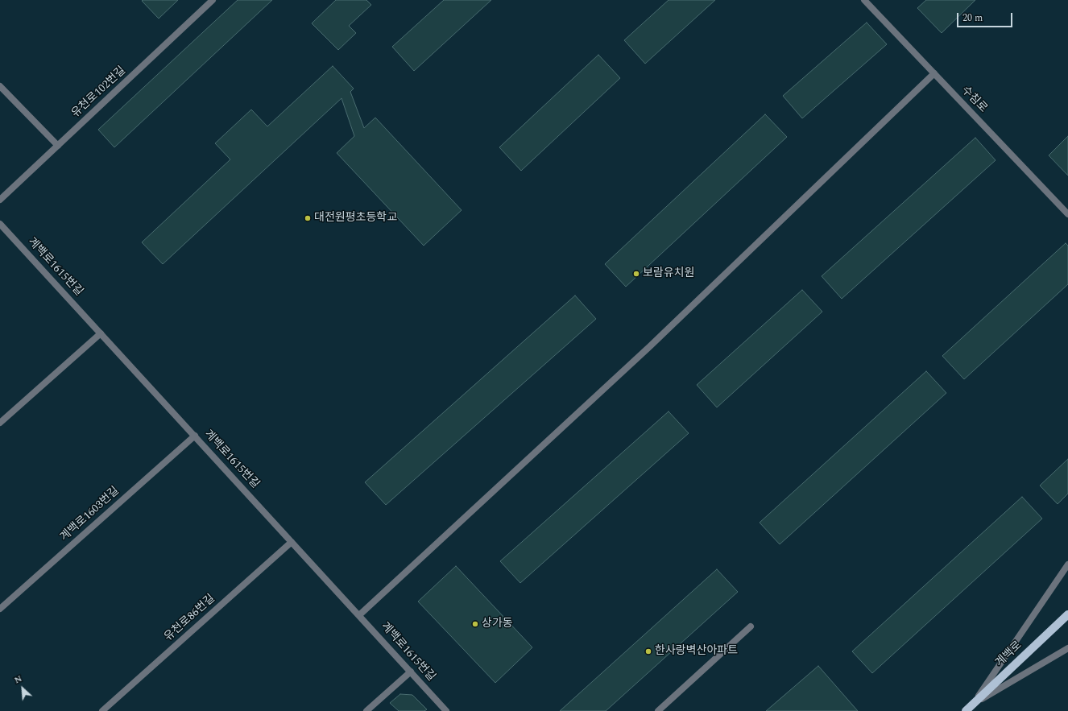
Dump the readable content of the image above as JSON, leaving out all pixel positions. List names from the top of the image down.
{
  "streets": {
    "main road": ["계백로"],
    "street": [
      "유천로102번길",
      "수침로",
      "계백로1615번길",
      "계백로1603번길",
      "유천로86번길"
    ]
  },
  "crossings": [
    ["계백로1615번길", "계백로1603번길"],
    ["계백로1615번길", "유천로86번길"]
  ],
  "places": [
    "대전원평초등학교",
    "보람유치원",
    "상가동",
    "한사랑벽산아파트"
  ],
  "scale_bar": "20 m",
  "north": "top left"
}
